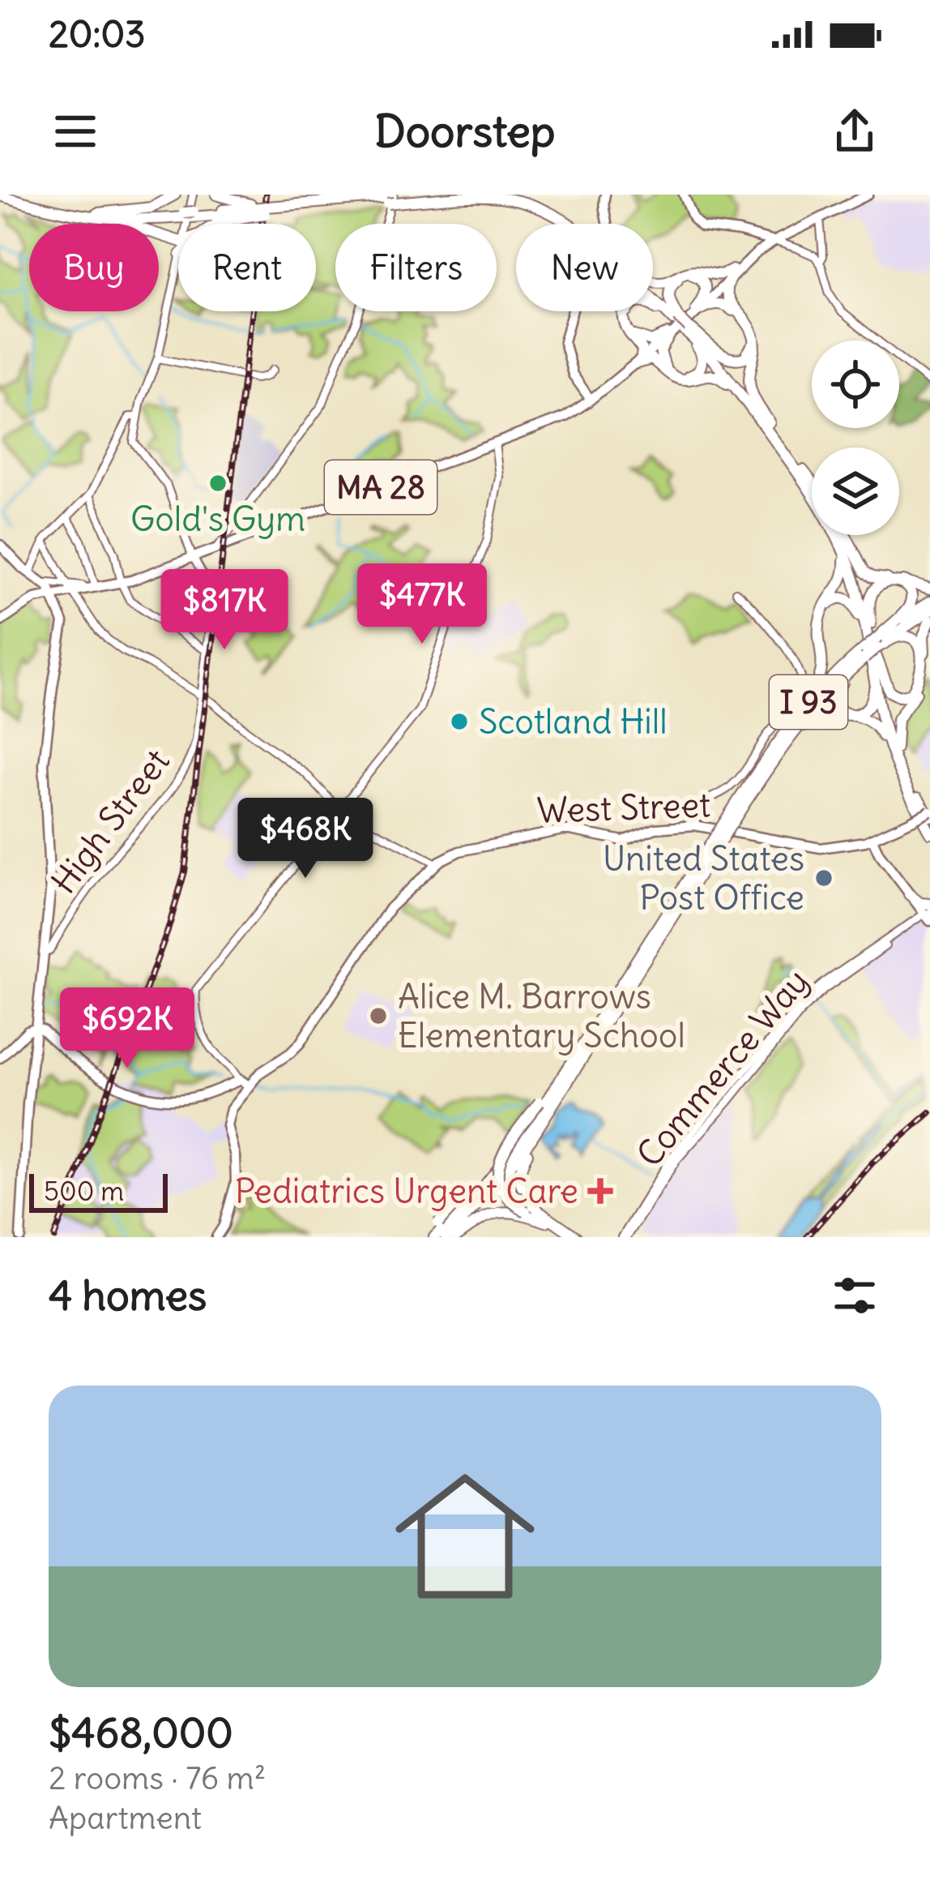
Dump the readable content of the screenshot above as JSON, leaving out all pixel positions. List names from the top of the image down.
{
  "streets": {
    "highway": ["I 93"],
    "main road": ["MA 28", "West Street"],
    "street": ["High Street", "Commerce Way"]
  },
  "crossings": [
    ["MA 28", "High Street"]
  ],
  "places": {
    "other": [
      "Gold's Gym",
      "Scotland Hill",
      "United States Post Office",
      "Alice M. Barrows Elementary School"
    ],
    "health": ["Pediatrics Urgent Care"]
  },
  "scale_bar": "500 m",
  "page": {
    "status": "20:03",
    "header": "Doorstep",
    "chip": [
      "Buy",
      "Rent",
      "Filters",
      "New"
    ],
    "price": [
      "$477K",
      "$817K",
      "$468K",
      "$692K"
    ],
    "scale": "500 m",
    "heading": "4 homes",
    "list": [
      {
        "name": "$468,000",
        "note": "2 rooms · 76 m² · Apartment"
      }
    ]
  }
}
